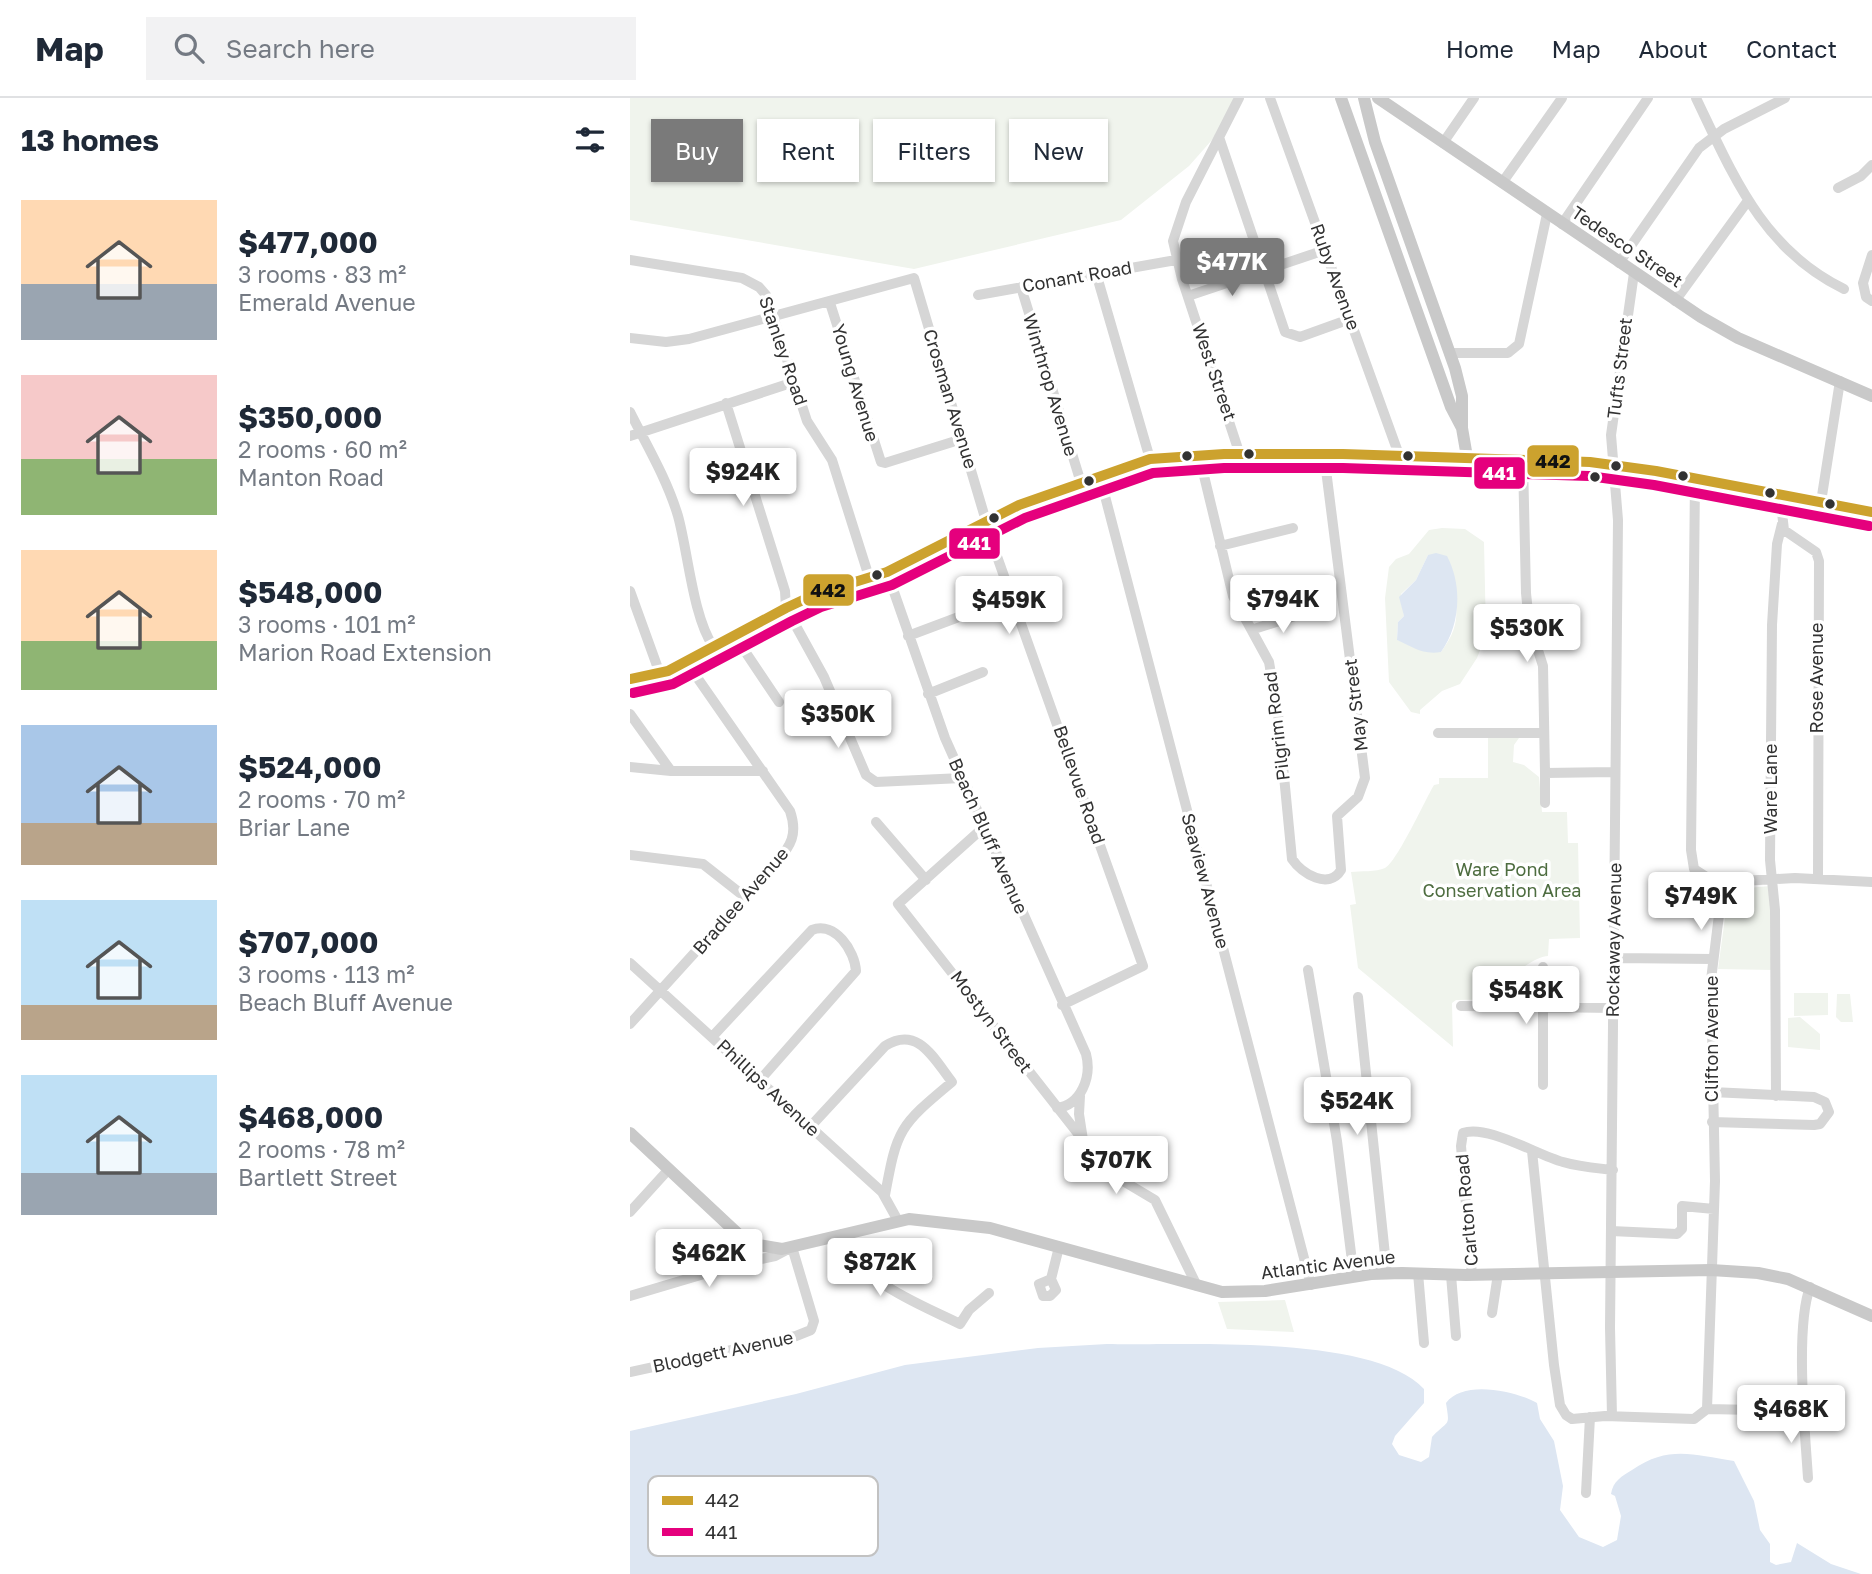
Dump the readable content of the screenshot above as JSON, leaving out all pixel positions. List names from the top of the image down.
{
  "streets": {
    "main road": ["Tedesco Street", "Atlantic Avenue"],
    "street": [
      "Conant Road",
      "Ruby Avenue",
      "Stanley Road",
      "Tufts Street",
      "West Street",
      "Young Avenue",
      "Winthrop Avenue",
      "Crosman Avenue",
      "Rose Avenue",
      "May Street",
      "Pilgrim Road",
      "Bellevue Road",
      "Ware Lane",
      "Beach Bluff Avenue",
      "Seaview Avenue",
      "Bradlee Avenue",
      "Rockaway Avenue",
      "Mostyn Street",
      "Clifton Avenue",
      "Phillips Avenue",
      "Carlton Road",
      "Blodgett Avenue"
    ]
  },
  "crossings": [
    ["Tedesco Street", "Tufts Street"],
    ["Conant Road", "West Street"],
    ["Conant Road", "Winthrop Avenue"],
    ["Tufts Street", "Rockaway Avenue"],
    ["Young Avenue", "Crosman Avenue"],
    ["Crosman Avenue", "Bellevue Road"],
    ["Rose Avenue", "Ware Lane"],
    ["May Street", "Pilgrim Road"],
    ["Bellevue Road", "Beach Bluff Avenue"],
    ["Beach Bluff Avenue", "Mostyn Street"],
    ["Seaview Avenue", "Atlantic Avenue"],
    ["Bradlee Avenue", "Phillips Avenue"],
    ["Rockaway Avenue", "Carlton Road"],
    ["Rockaway Avenue", "Atlantic Avenue"],
    ["Clifton Avenue", "Atlantic Avenue"],
    ["Phillips Avenue", "Atlantic Avenue"],
    ["Carlton Road", "Atlantic Avenue"],
    ["Atlantic Avenue", "Blodgett Avenue"]
  ],
  "parks": ["Ware Pond Conservation Area"],
  "lines": ["transit line 442", "transit line 441"],
  "legend": ["442", "441"],
  "page": {
    "header": "Map",
    "search": "Search here",
    "nav": [
      "Home",
      "Map",
      "About",
      "Contact"
    ],
    "heading": "13 homes",
    "chip": [
      "Buy",
      "Rent",
      "Filters",
      "New"
    ],
    "list": [
      {
        "name": "$477,000",
        "note": "3 rooms · 83 m² · Emerald Avenue"
      },
      {
        "name": "$350,000",
        "note": "2 rooms · 60 m² · Manton Road"
      },
      {
        "name": "$548,000",
        "note": "3 rooms · 101 m² · Marion Road Extension"
      },
      {
        "name": "$524,000",
        "note": "2 rooms · 70 m² · Briar Lane"
      },
      {
        "name": "$707,000",
        "note": "3 rooms · 113 m² · Beach Bluff Avenue"
      },
      {
        "name": "$468,000",
        "note": "2 rooms · 78 m² · Bartlett Street"
      }
    ],
    "price": [
      "$477K",
      "$924K",
      "$794K",
      "$459K",
      "$530K",
      "$350K",
      "$749K",
      "$548K",
      "$524K",
      "$707K",
      "$462K",
      "$872K",
      "$468K"
    ]
  }
}
